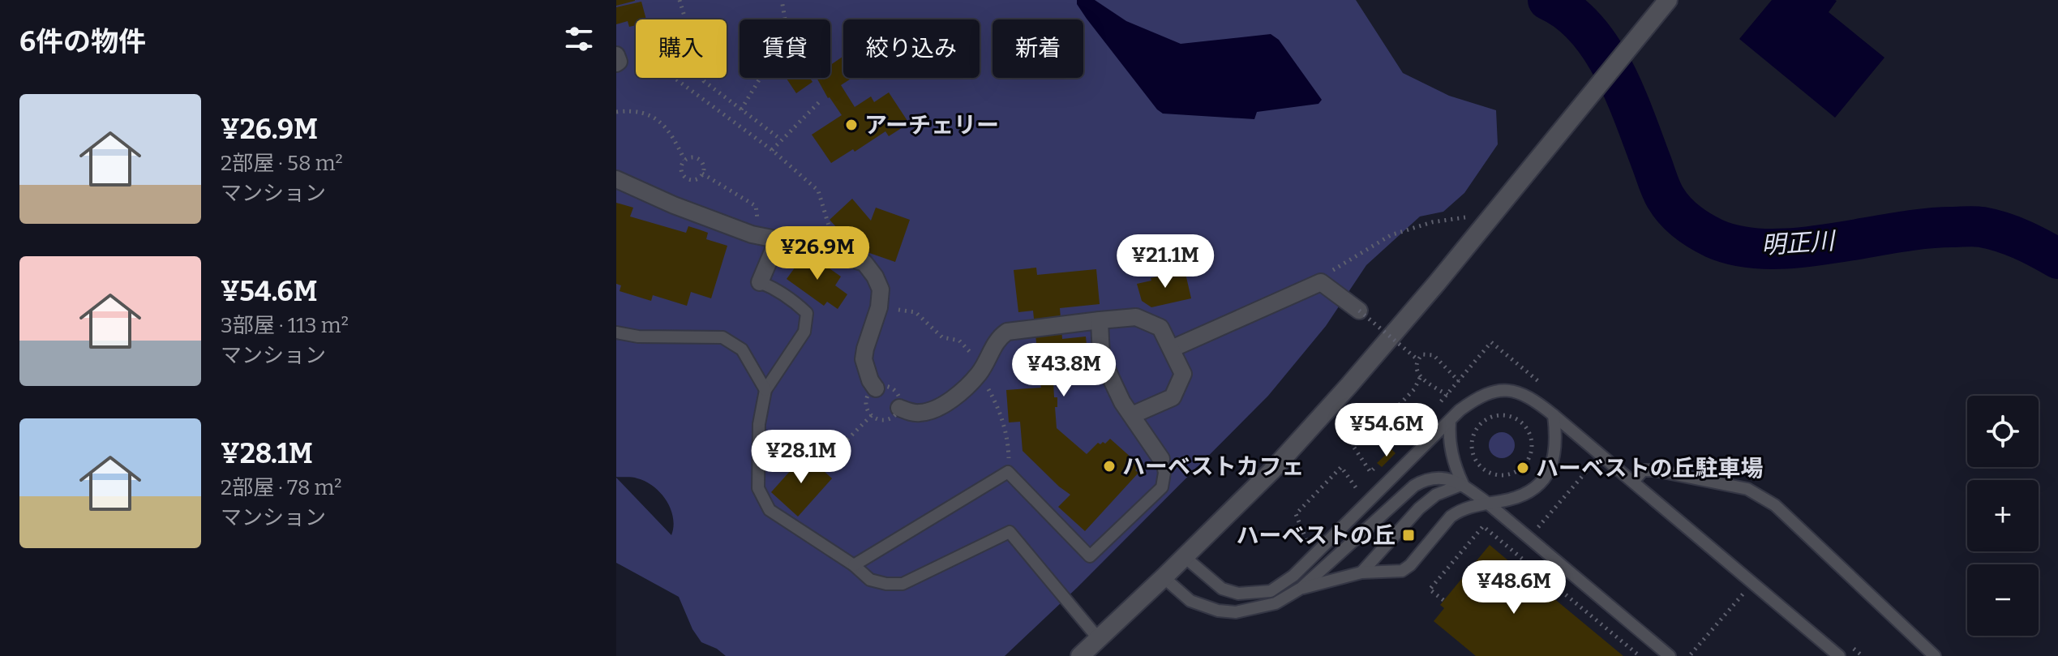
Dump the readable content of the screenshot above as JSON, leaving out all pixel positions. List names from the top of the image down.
{
  "water": ["明正川"],
  "places": {
    "other": ["アーチェリー", "ハーベストカフェ", "ハーベストの丘駐車場"],
    "transit": ["ハーベストの丘"]
  },
  "page": {
    "heading": "6件の物件",
    "chip": [
      "購入",
      "賃貸",
      "絞り込み",
      "新着"
    ],
    "list": [
      {
        "name": "¥26.9M",
        "note": "2部屋 · 58 m² · マンション"
      },
      {
        "name": "¥54.6M",
        "note": "3部屋 · 113 m² · マンション"
      },
      {
        "name": "¥28.1M",
        "note": "2部屋 · 78 m² · マンション"
      }
    ],
    "price": [
      "¥26.9M",
      "¥21.1M",
      "¥43.8M",
      "¥54.6M",
      "¥28.1M",
      "¥48.6M"
    ],
    "map_buttons": ["+", "−"]
  }
}
